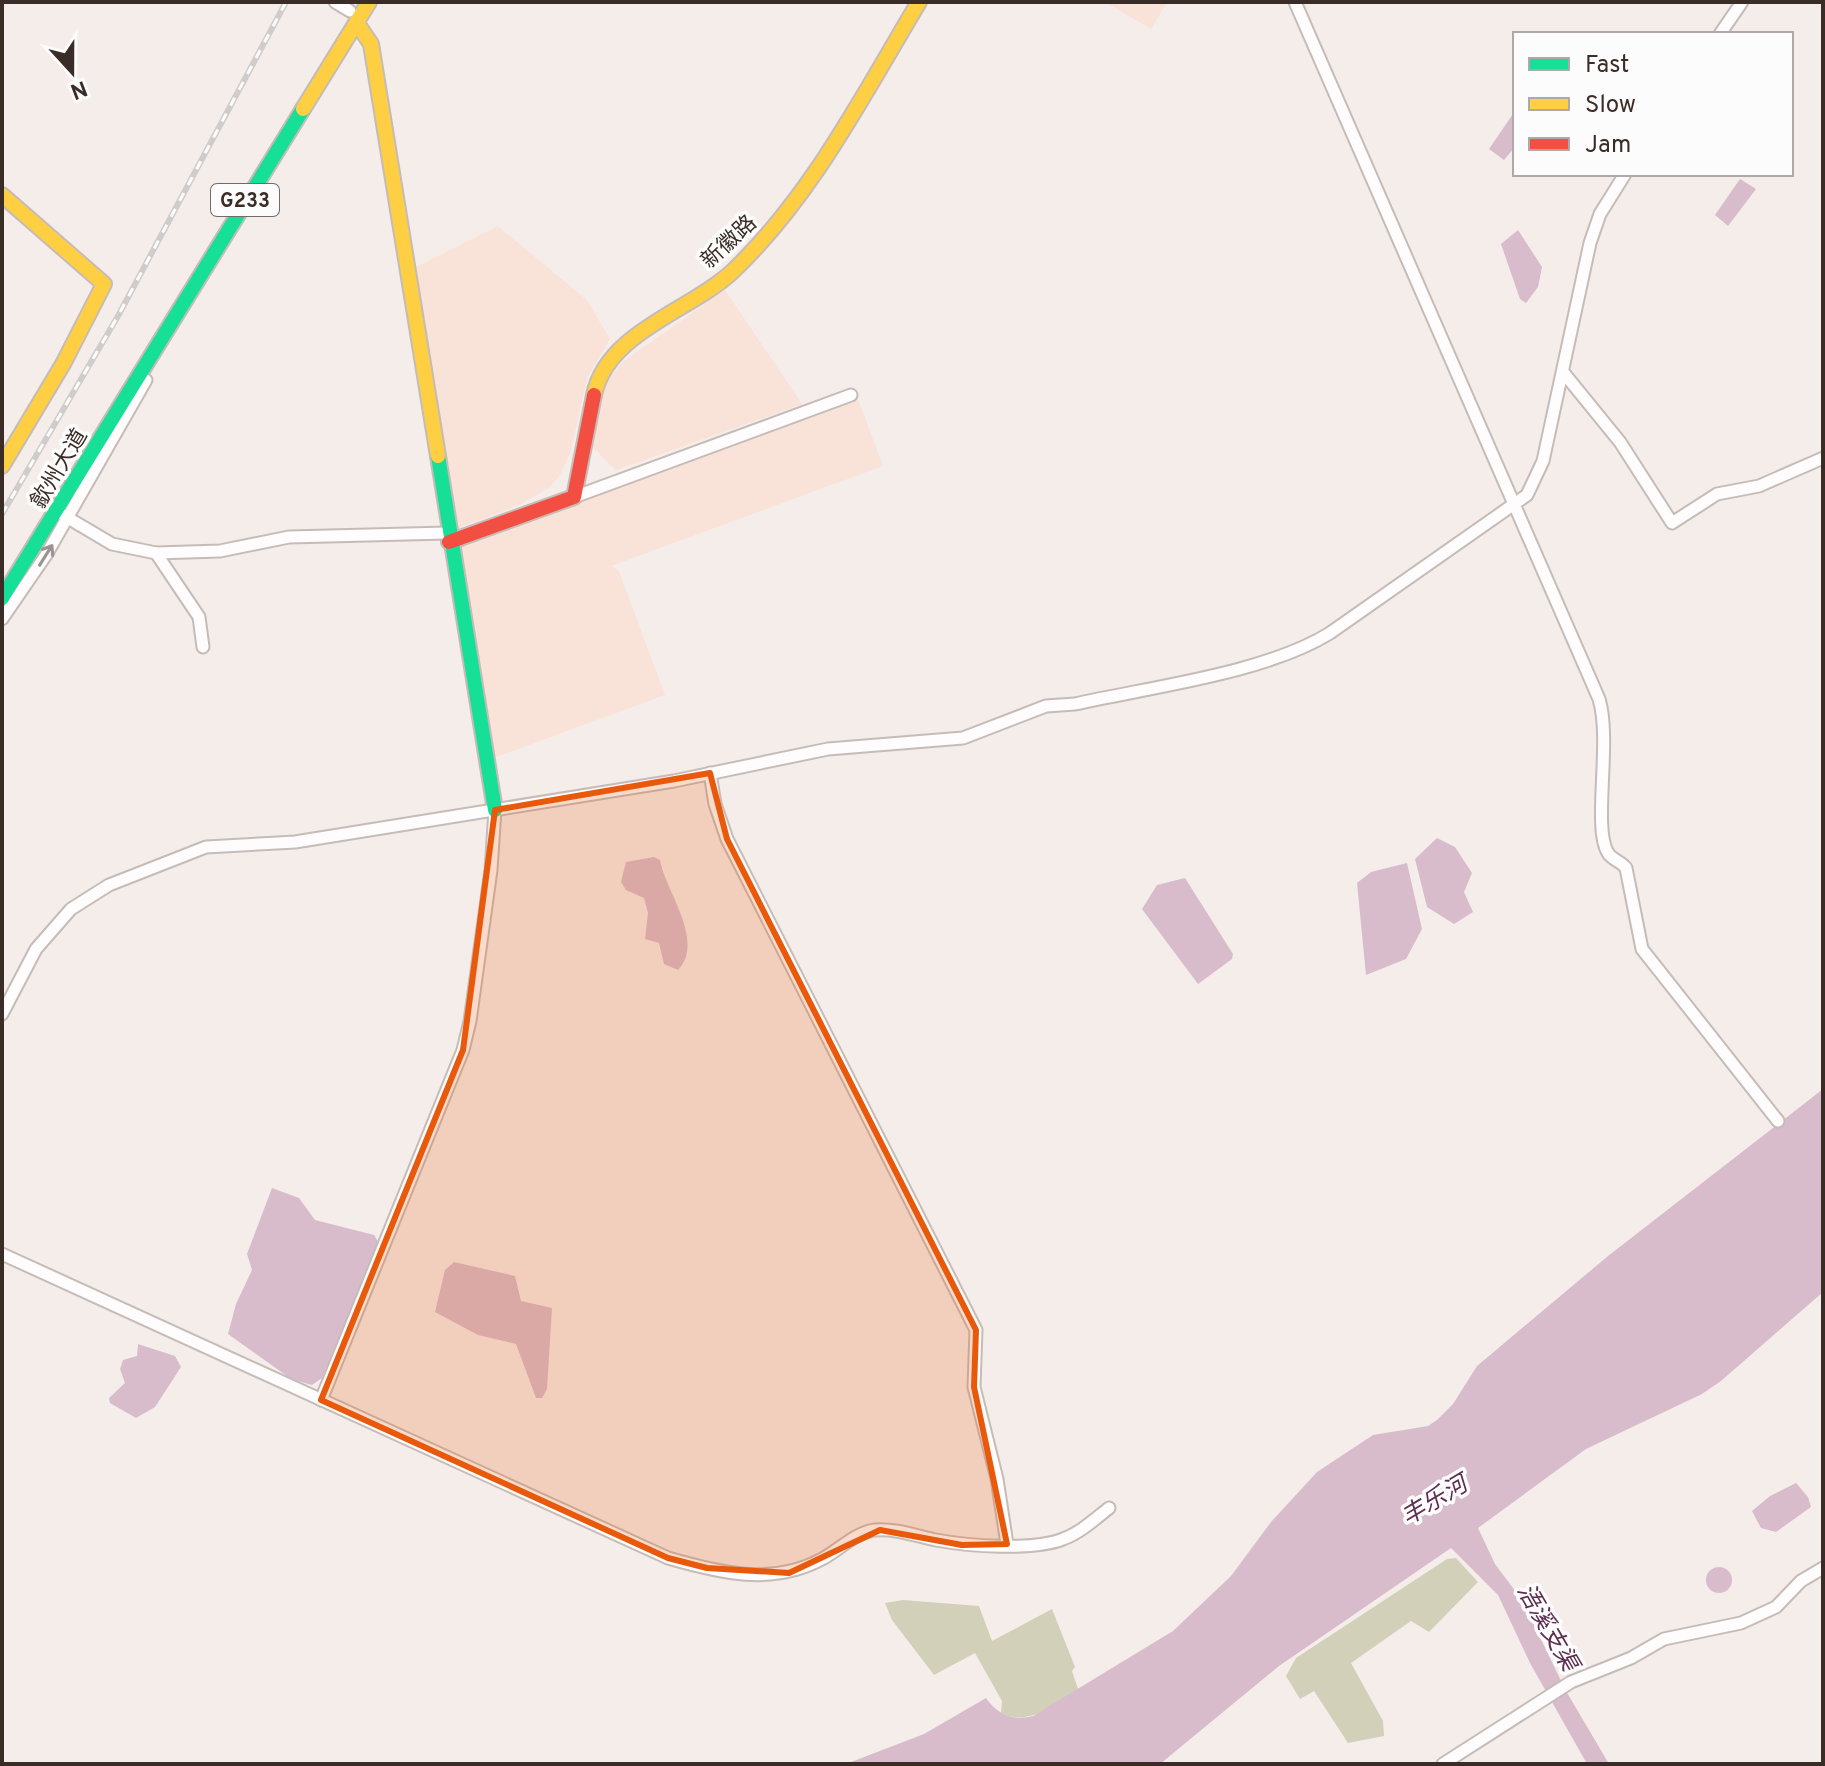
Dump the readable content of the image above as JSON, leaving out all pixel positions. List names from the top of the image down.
{
  "streets": {
    "main road": ["G233", "新徽路", "歙州大道"]
  },
  "crossings": [
    ["G233", "歙州大道"]
  ],
  "water": ["丰乐河", "浯溪支渠"],
  "legend": ["Fast", "Slow", "Jam"],
  "north": "bottom"
}
